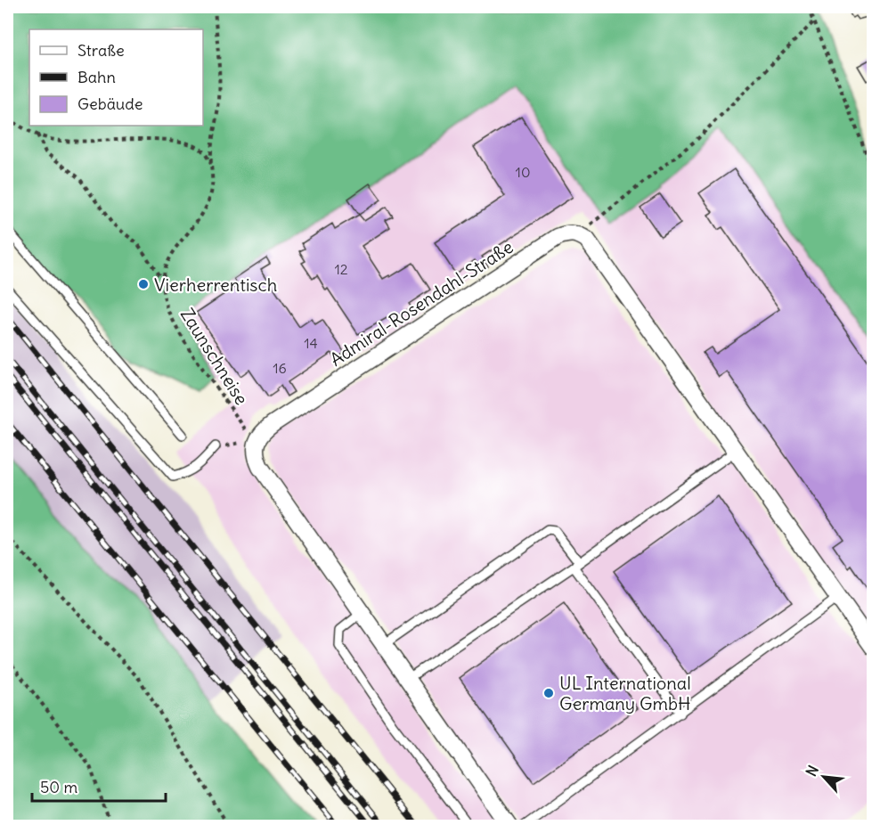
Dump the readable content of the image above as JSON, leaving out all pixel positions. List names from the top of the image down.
{
  "streets": {
    "street": ["Admiral-Rosendahl-Straße"],
    "path": ["Zaunschneise"]
  },
  "crossings": [
    ["Admiral-Rosendahl-Straße", "Zaunschneise"]
  ],
  "places": ["Vierherrentisch", "UL International Germany GmbH"],
  "house_numbers": [
    "10",
    "12",
    "14",
    "16"
  ],
  "legend": ["Straße", "Bahn", "Gebäude"],
  "scale_bar": "50 m",
  "north": "top left"
}
